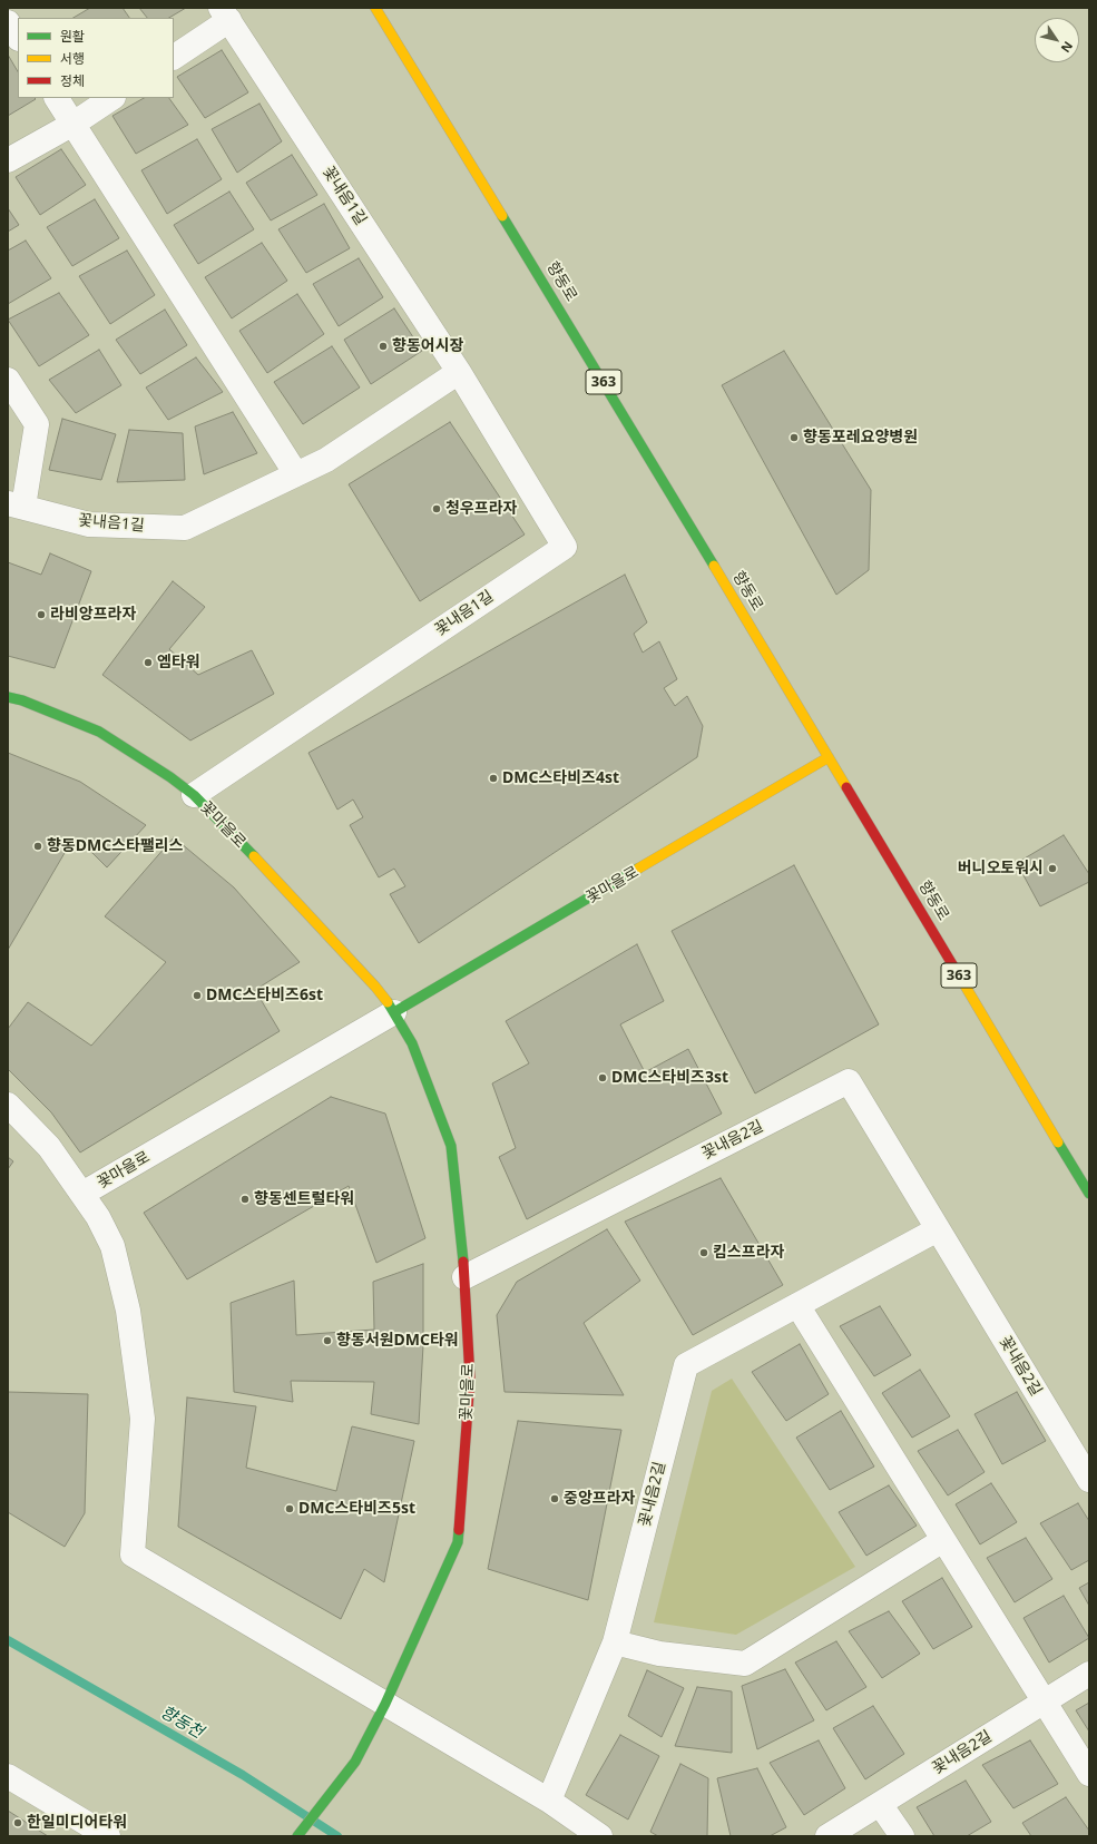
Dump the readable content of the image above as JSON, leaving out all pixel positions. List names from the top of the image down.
{
  "streets": {
    "street": [
      "꽃내음1길",
      "향동로",
      "363",
      "꽃마을로",
      "꽃내음2길"
    ]
  },
  "crossings": [
    ["꽃내음1길", "꽃마을로"],
    ["향동로", "꽃마을로"],
    ["꽃마을로", "꽃내음2길"]
  ],
  "water": ["향동천"],
  "places": [
    "향동어시장",
    "향동포레요양병원",
    "청우프라자",
    "라비앙프라자",
    "엠타워",
    "DMC스타비즈4st",
    "향동DMC스타팰리스",
    "버니오토워시",
    "DMC스타비즈6st",
    "DMC스타비즈3st",
    "향동센트럴타워",
    "킴스프라자",
    "향동서원DMC타워",
    "중앙프라자",
    "DMC스타비즈5st",
    "한일미디어타워"
  ],
  "legend": ["원활", "서행", "정체"],
  "north": "bottom right"
}
